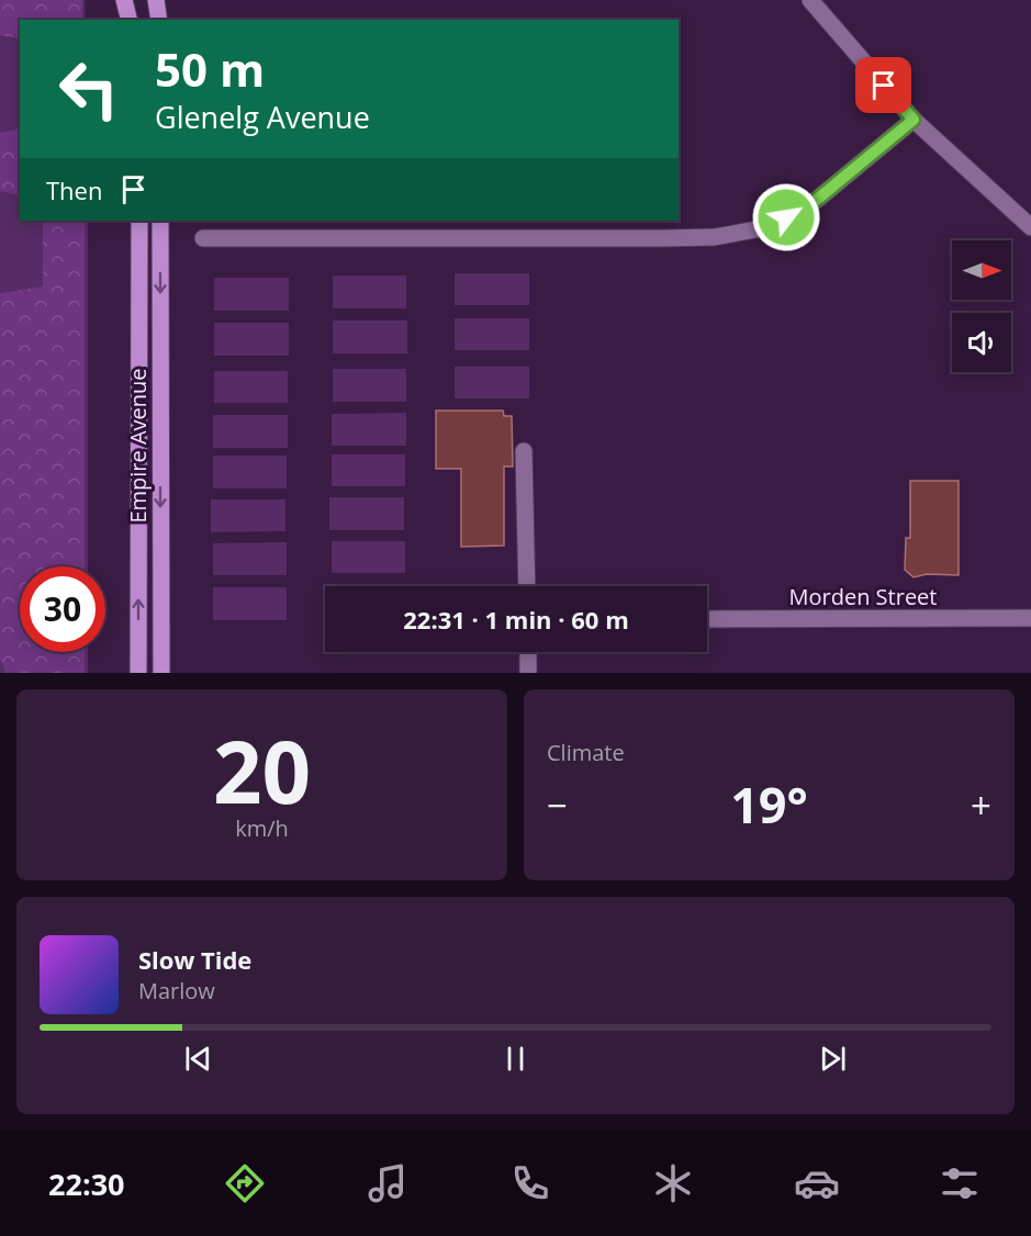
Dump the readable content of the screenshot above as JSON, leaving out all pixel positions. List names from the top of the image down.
{
  "streets": {
    "main road": ["Empire Avenue"],
    "street": ["Morden Street"]
  },
  "north": "right",
  "page": {
    "turn": ["50 m", "Glenelg Avenue"],
    "then": "Then",
    "limit": "30",
    "trip": "22:31 · 1 min · 60 m",
    "tile": [
      ["20", "km/h"],
      "Climate"
    ],
    "heat": ["−", "19°", "+"],
    "song": ["Slow Tide", "Marlow"],
    "tabs": "22:30"
  }
}
